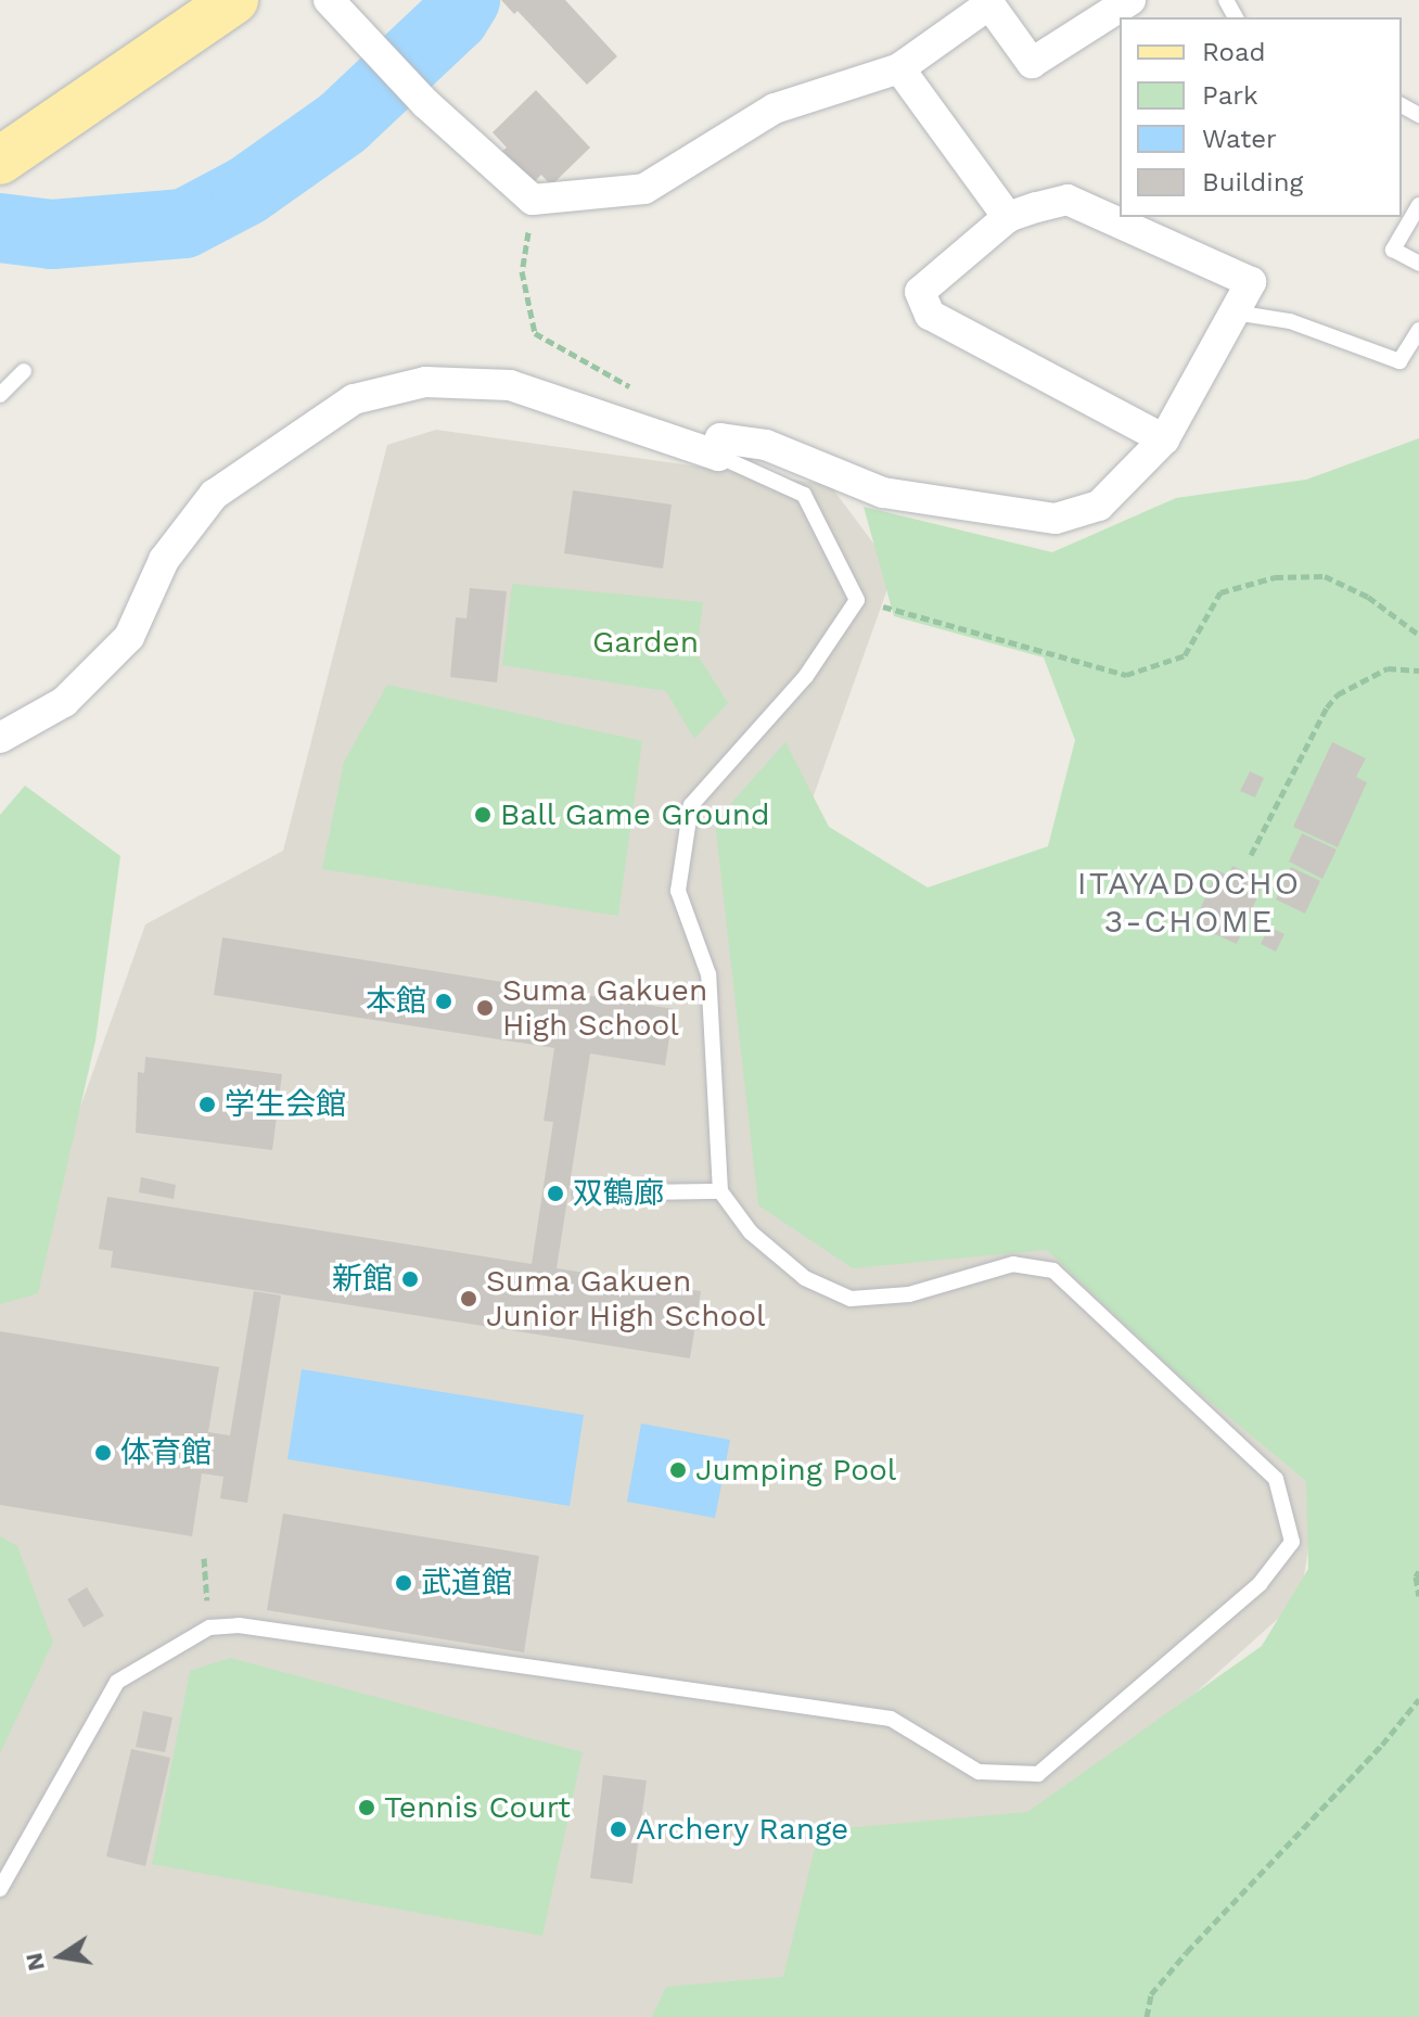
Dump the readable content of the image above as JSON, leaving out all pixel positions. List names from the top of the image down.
{
  "districts": ["ITAYADOCHO 3-CHOME"],
  "parks": ["Garden"],
  "places": [
    "Ball Game Ground",
    "本館",
    "Suma Gakuen High School",
    "学生会館",
    "双鶴廊",
    "新館",
    "Suma Gakuen Junior High School",
    "体育館",
    "Jumping Pool",
    "武道館",
    "Tennis Court",
    "Archery Range"
  ],
  "legend": [
    "Road",
    "Park",
    "Water",
    "Building"
  ],
  "north": "left"
}
